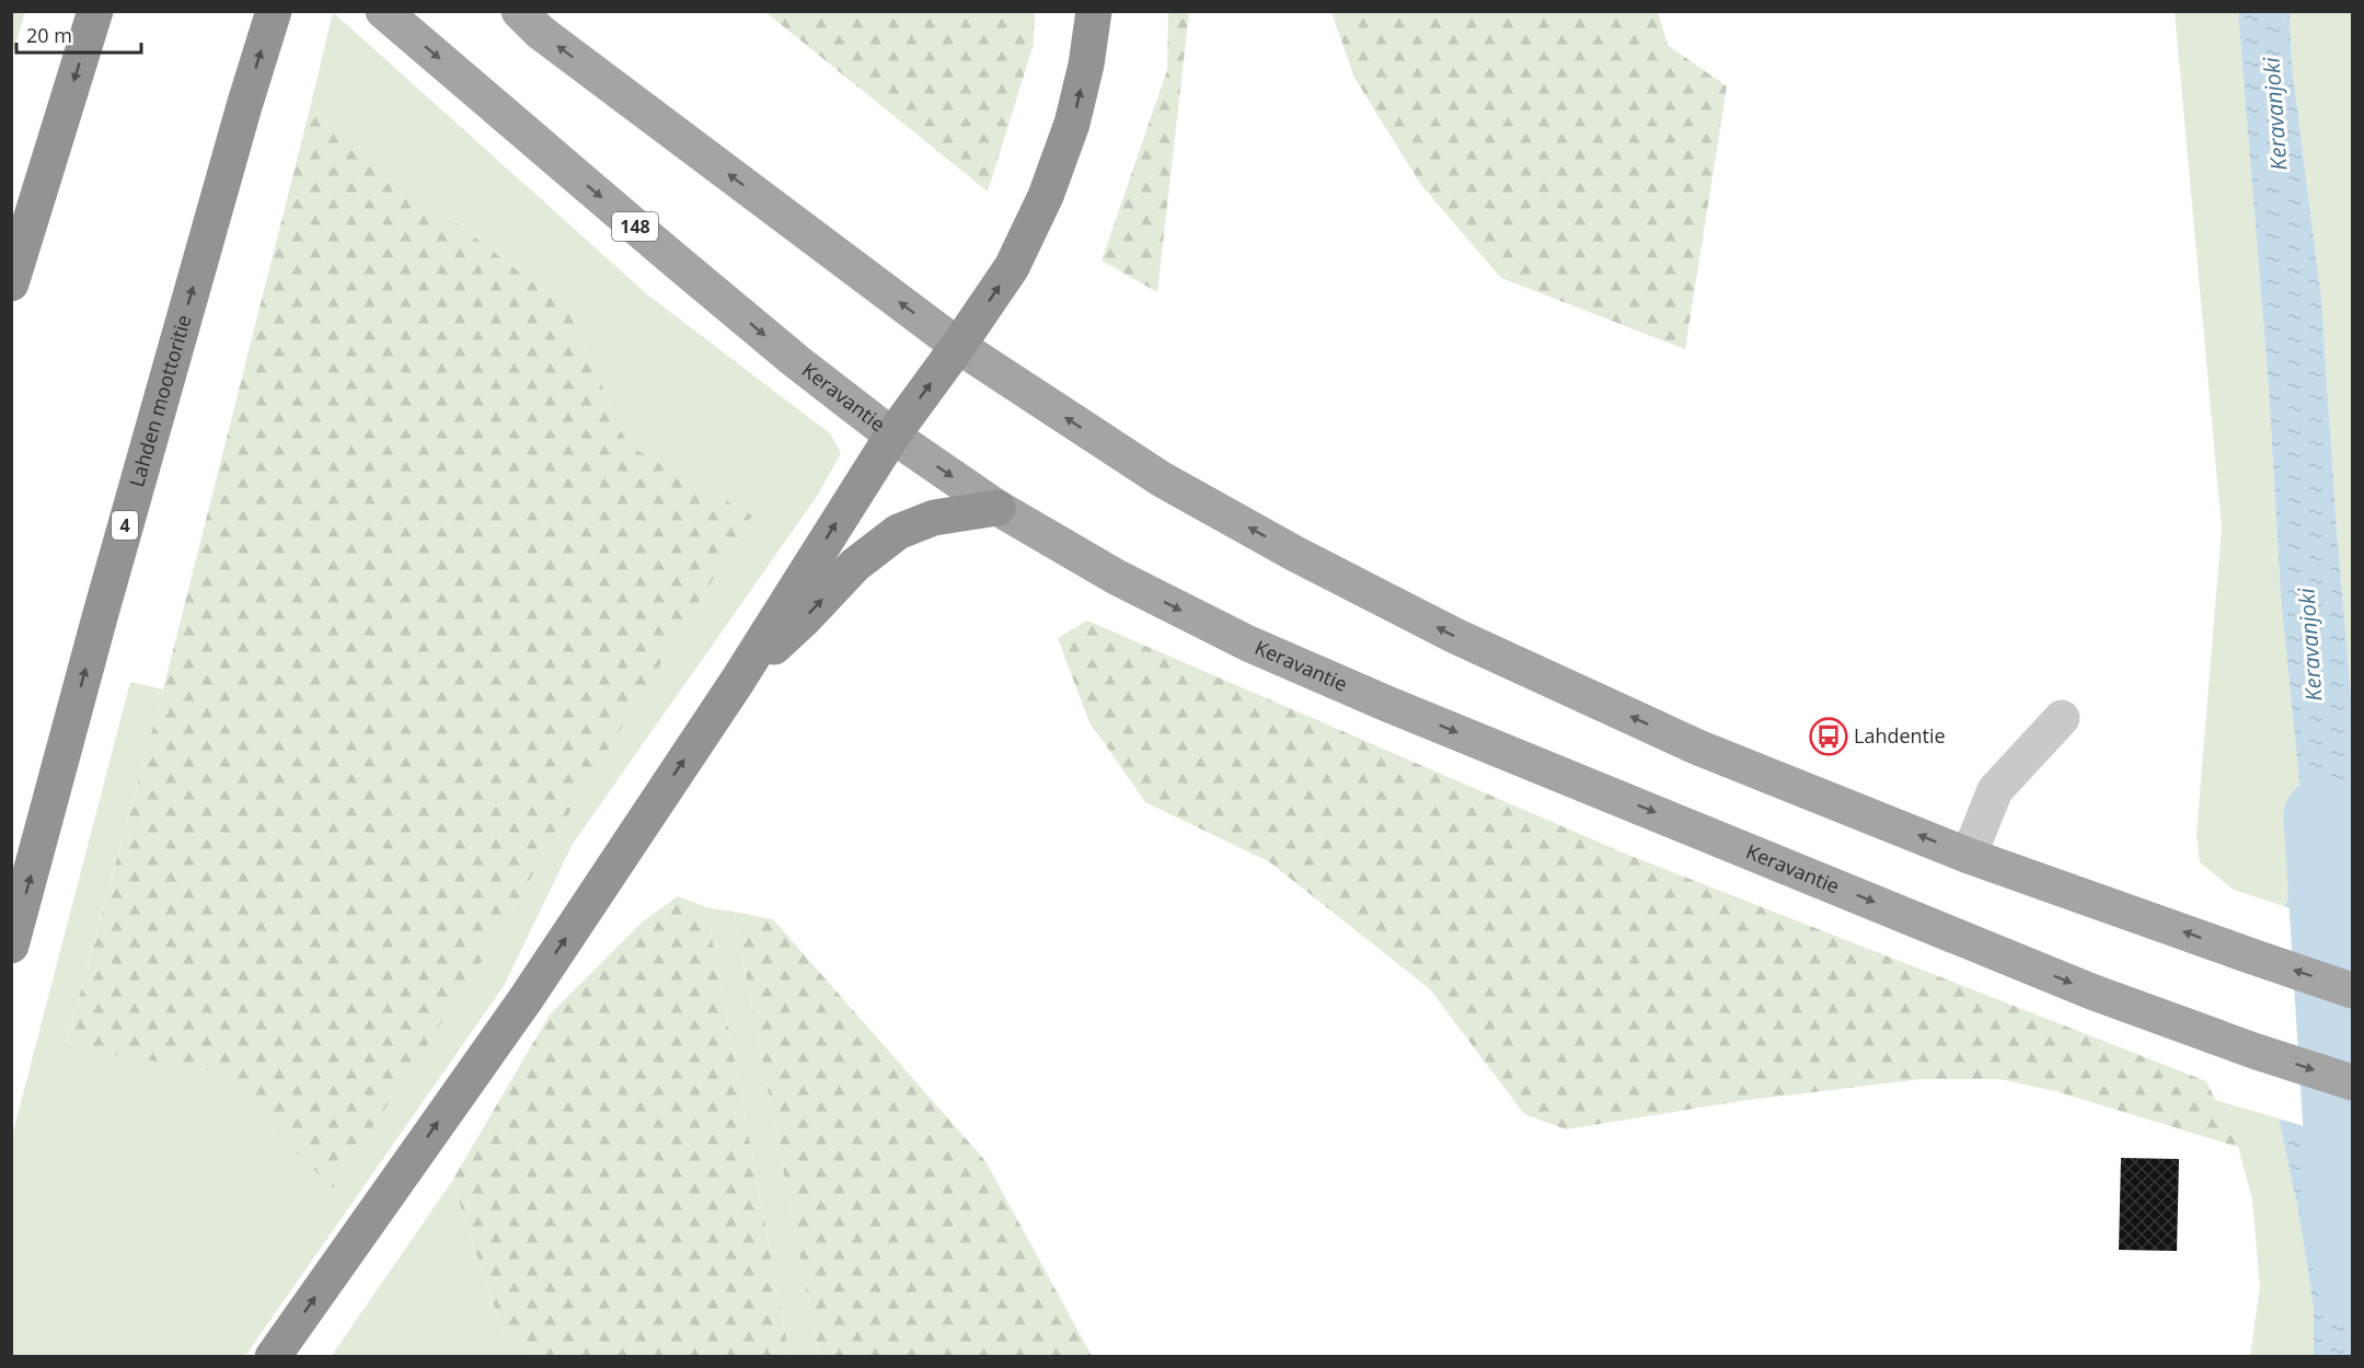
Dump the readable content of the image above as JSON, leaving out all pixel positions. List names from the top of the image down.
{
  "streets": {
    "highway": ["Lahden moottoritie", "4"],
    "main road": ["148", "Keravantie"]
  },
  "one_way": ["Lahden moottoritie"],
  "water": ["Keravanjoki"],
  "places": {
    "bus stop": ["Lahdentie"]
  },
  "scale_bar": "20 m"
}
